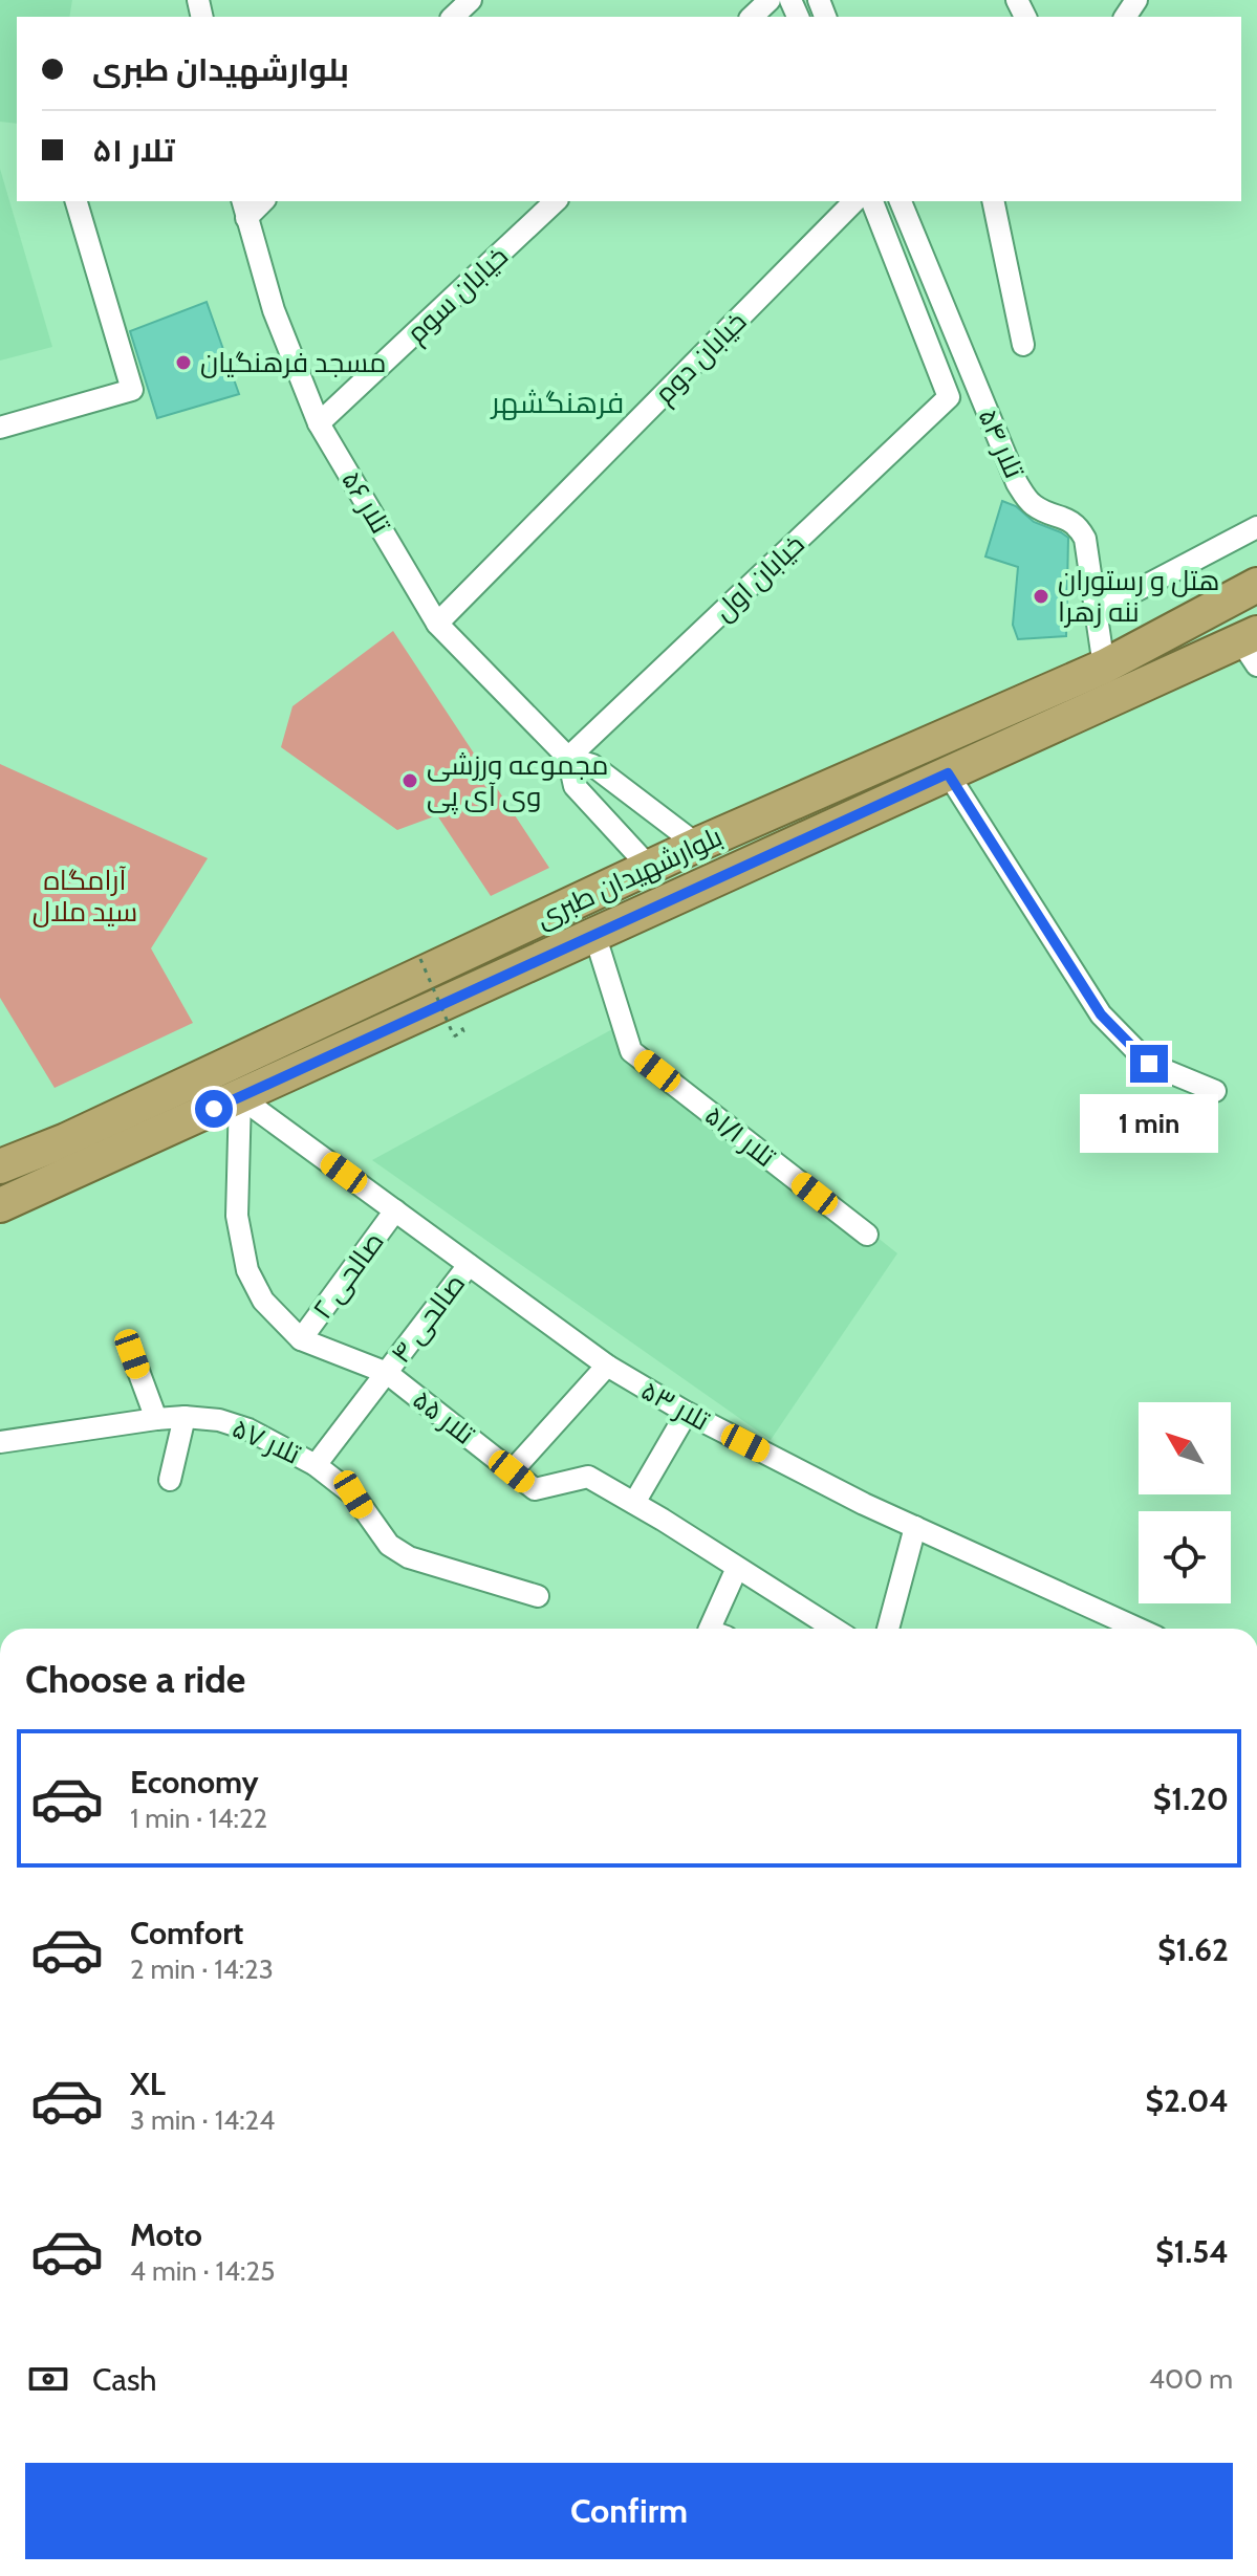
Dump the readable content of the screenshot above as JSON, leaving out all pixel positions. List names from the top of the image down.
{
  "streets": {
    "highway": ["بلوارشهیدان طبری"],
    "street": [
      "خیابان سوم",
      "خیابان دوم",
      "تلار ۵۴",
      "تلار ۵۶",
      "خیابان اول",
      "تلار ۵۱/۱",
      "صالحی ۲",
      "صالحی ۴",
      "تلار ۵۳",
      "تلار ۵۵",
      "تلار ۵۷"
    ]
  },
  "crossings": [
    ["خیابان سوم", "تلار ۵۶"],
    ["خیابان دوم", "تلار ۵۶"],
    ["تلار ۵۴", "بلوارشهیدان طبری"],
    ["تلار ۵۶", "خیابان اول"],
    ["بلوارشهیدان طبری", "تلار ۵۱/۱"],
    ["بلوارشهیدان طبری", "تلار ۵۳"],
    ["بلوارشهیدان طبری", "تلار ۵۵"],
    ["صالحی ۲", "تلار ۵۳"],
    ["صالحی ۲", "تلار ۵۵"],
    ["صالحی ۴", "تلار ۵۳"],
    ["صالحی ۴", "تلار ۵۵"],
    ["صالحی ۴", "تلار ۵۷"],
    ["تلار ۵۳", "تلار ۵۵"]
  ],
  "districts": ["فرهنگشهر"],
  "parks": ["آرامگاه سید ملال"],
  "places": ["مسجد فرهنگیان", "هتل و رستوران ننه زهرا", "مجموعه ورزشی وی آی پی"],
  "north": "top left",
  "page": {
    "banner": ["بلوارشهیدان طبری", "تلار ۵۱"],
    "bubble": "1 min",
    "heading": "Choose a ride",
    "list": [
      {
        "name": "Economy",
        "note": "1 min · 14:22",
        "value": "$1.20"
      },
      {
        "name": "Comfort",
        "note": "2 min · 14:23",
        "value": "$1.62"
      },
      {
        "name": "XL",
        "note": "3 min · 14:24",
        "value": "$2.04"
      },
      {
        "name": "Moto",
        "note": "4 min · 14:25",
        "value": "$1.54"
      }
    ],
    "pay": ["Cash", "400 m"],
    "buttons": "Confirm"
  }
}
